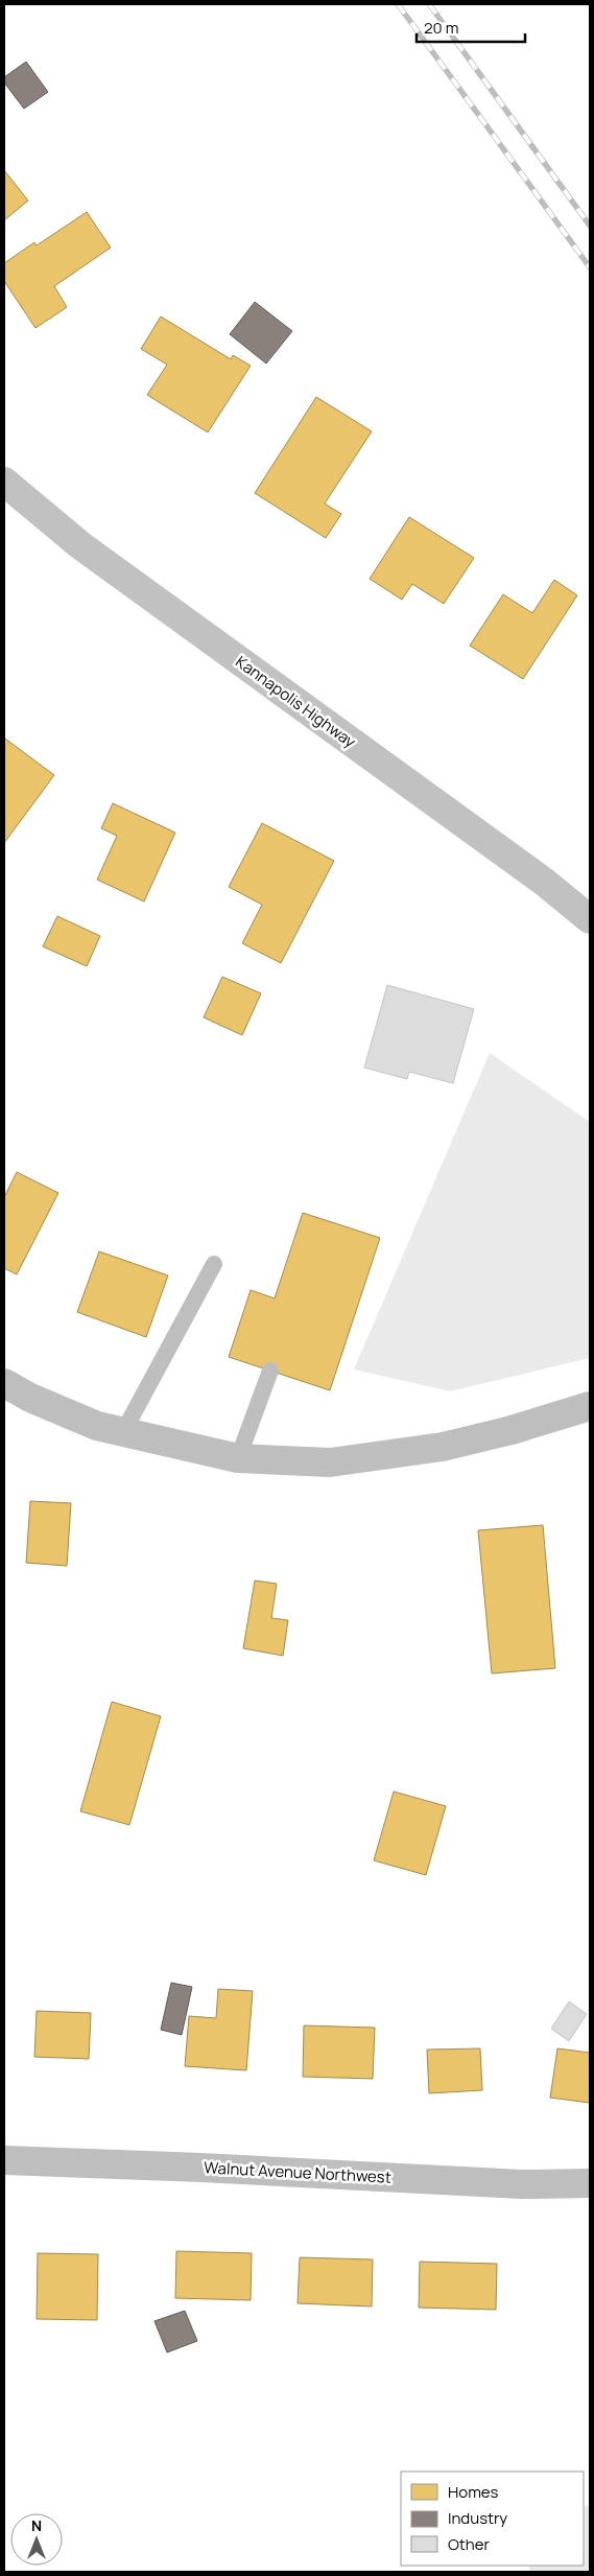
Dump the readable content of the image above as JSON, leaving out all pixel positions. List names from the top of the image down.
{
  "streets": {
    "main road": ["Kannapolis Highway"],
    "street": ["Walnut Avenue Northwest"]
  },
  "legend": ["Homes", "Industry", "Other"],
  "scale_bar": "20 m",
  "north": "top"
}
